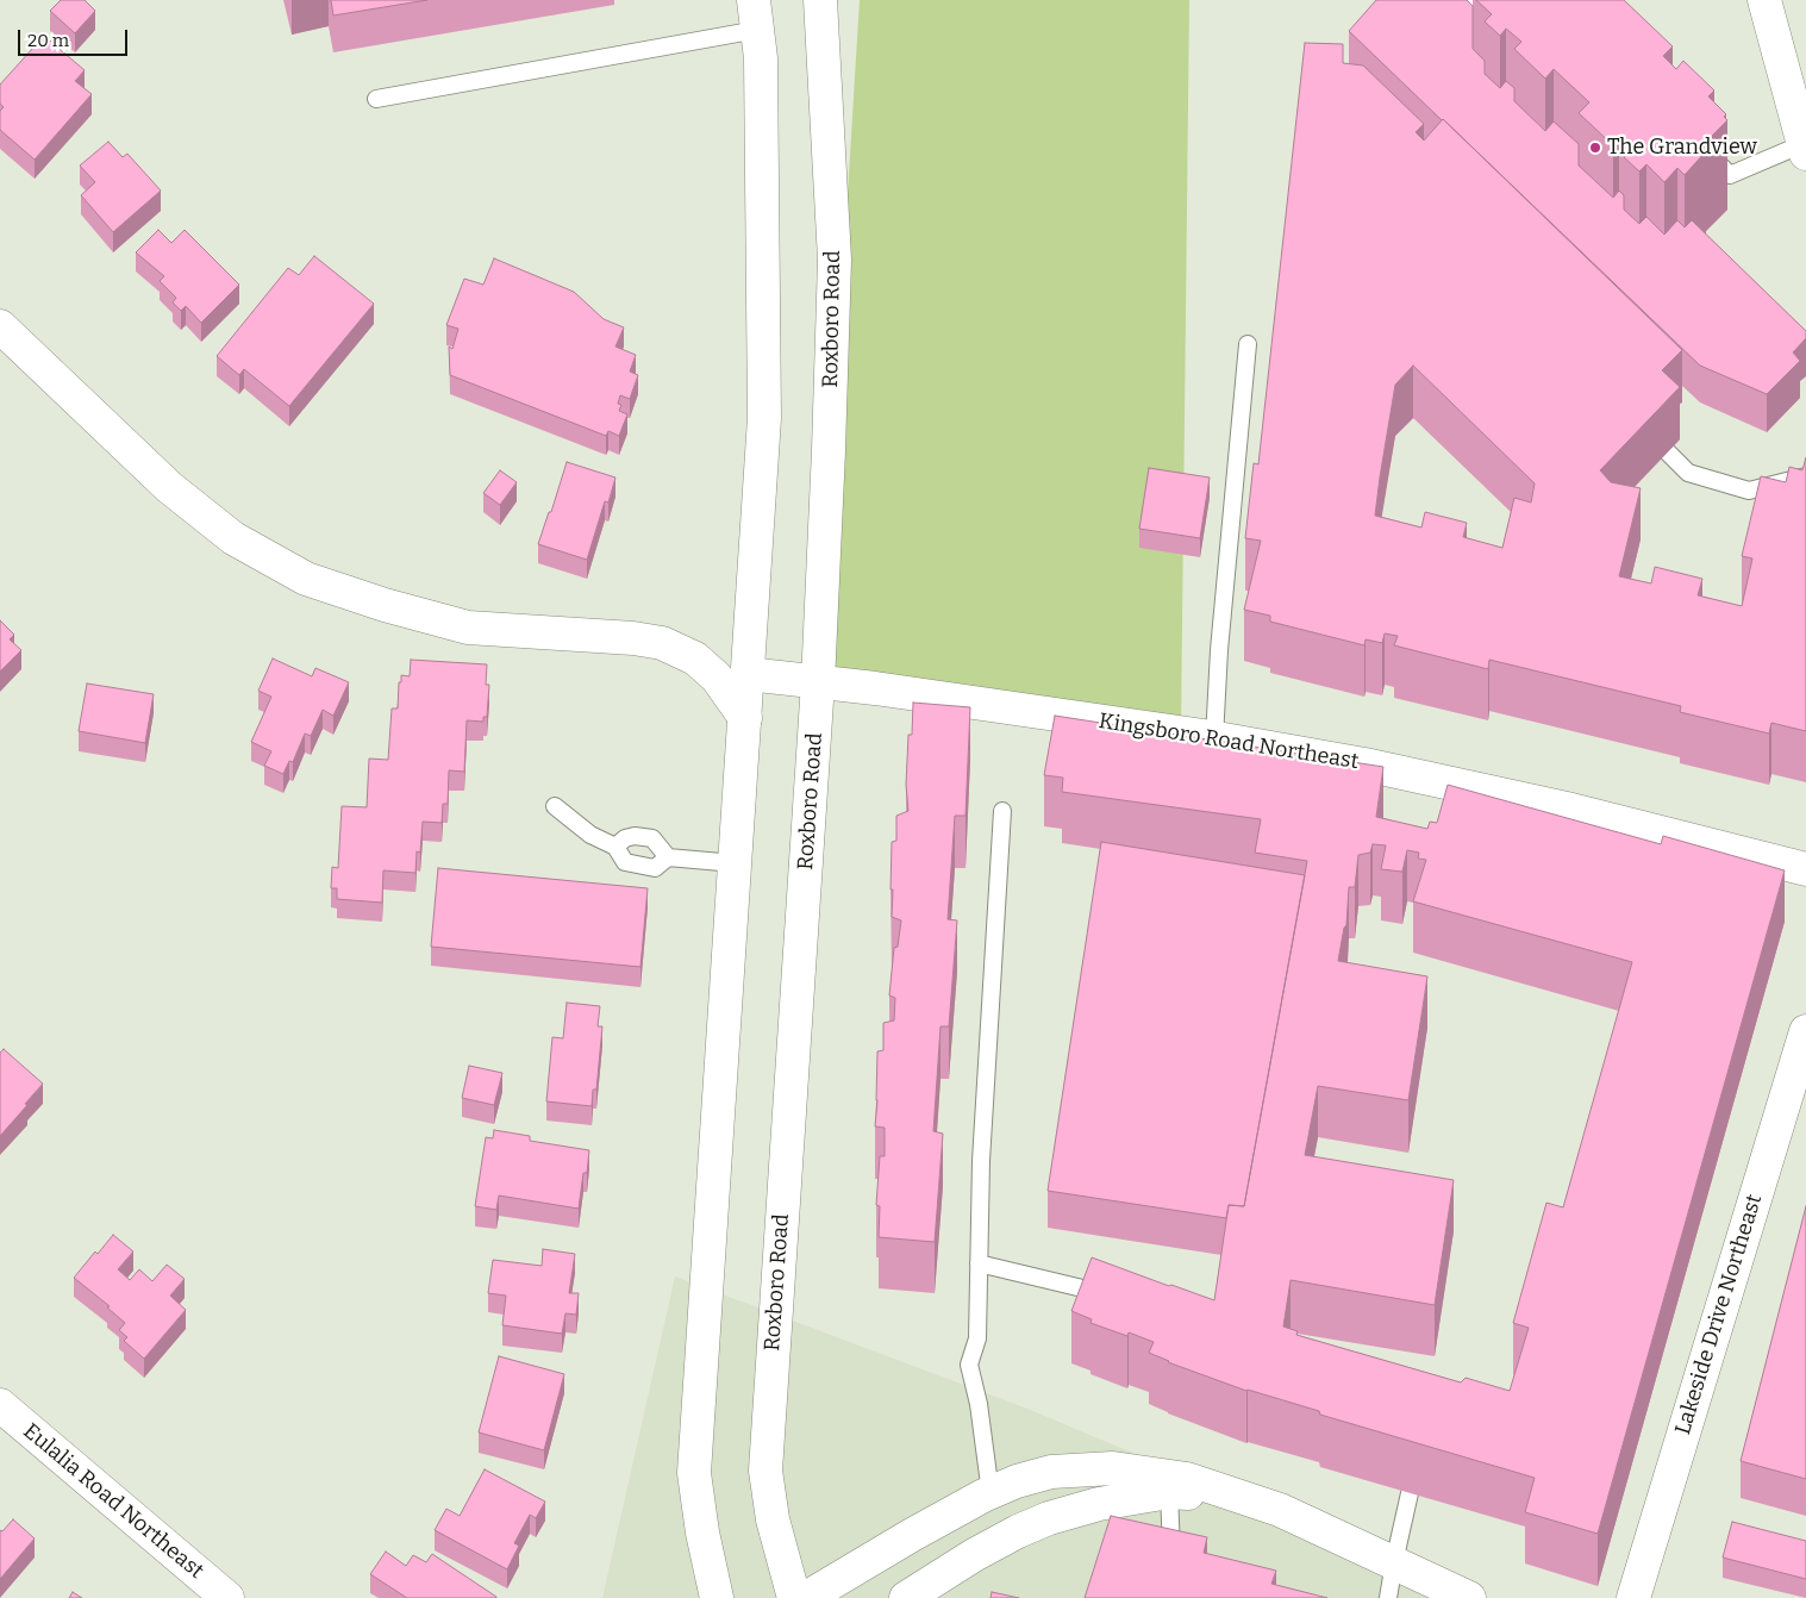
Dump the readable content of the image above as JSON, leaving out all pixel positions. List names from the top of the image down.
{
  "streets": {
    "street": [
      "Roxboro Road",
      "Kingsboro Road Northeast",
      "Lakeside Drive Northeast",
      "Eulalia Road Northeast"
    ]
  },
  "crossings": [
    ["Roxboro Road", "Kingsboro Road Northeast"]
  ],
  "places": ["The Grandview"],
  "scale_bar": "20 m"
}
